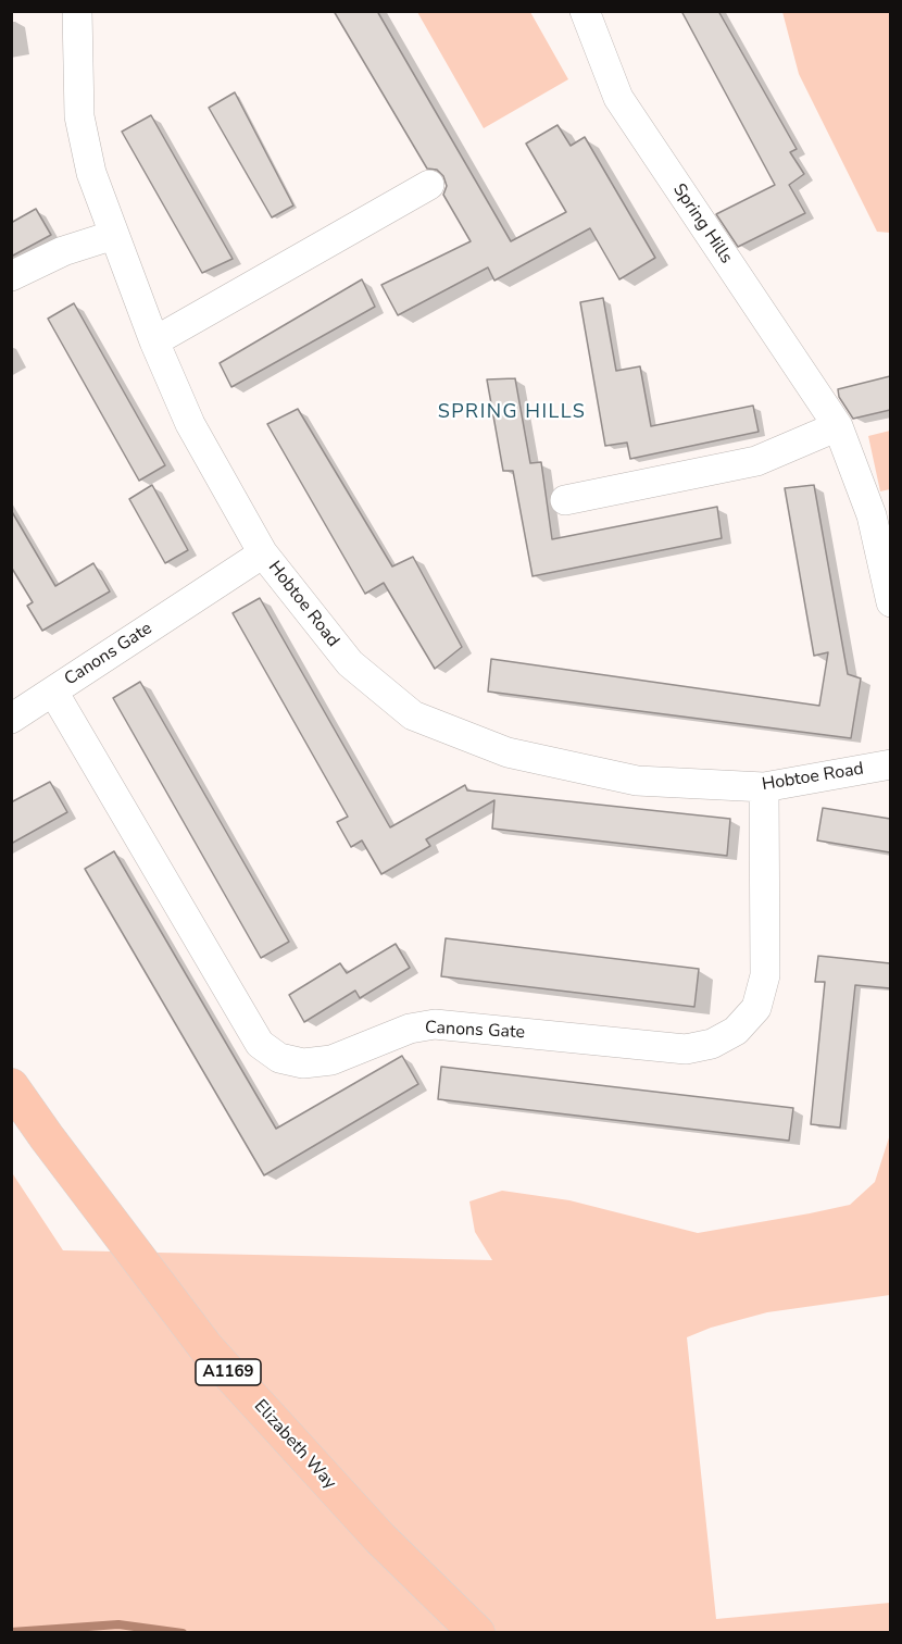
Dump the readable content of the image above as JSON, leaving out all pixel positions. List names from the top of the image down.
{
  "streets": {
    "main road": ["A1169", "Elizabeth Way"],
    "street": ["Spring Hills", "Hobtoe Road", "Canons Gate"]
  },
  "crossings": [
    ["Hobtoe Road", "Canons Gate"]
  ],
  "districts": ["SPRING HILLS"]
}
